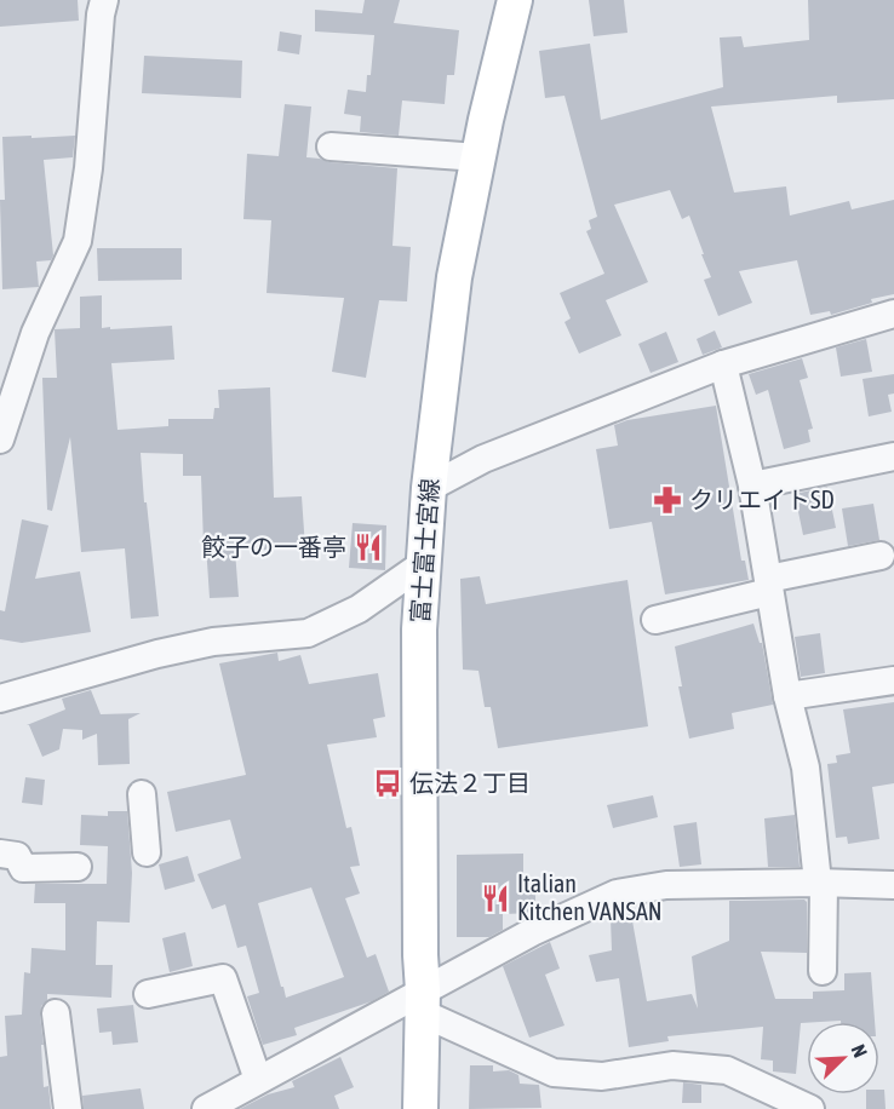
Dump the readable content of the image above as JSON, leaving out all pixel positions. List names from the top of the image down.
{
  "streets": {
    "main road": ["富士富士宮線"]
  },
  "places": {
    "pharmacy": ["クリエイトSD"],
    "restaurant": ["餃子の一番亭", "Italian Kitchen VANSAN"],
    "bus stop": ["伝法２丁目"]
  },
  "north": "top right"
}
